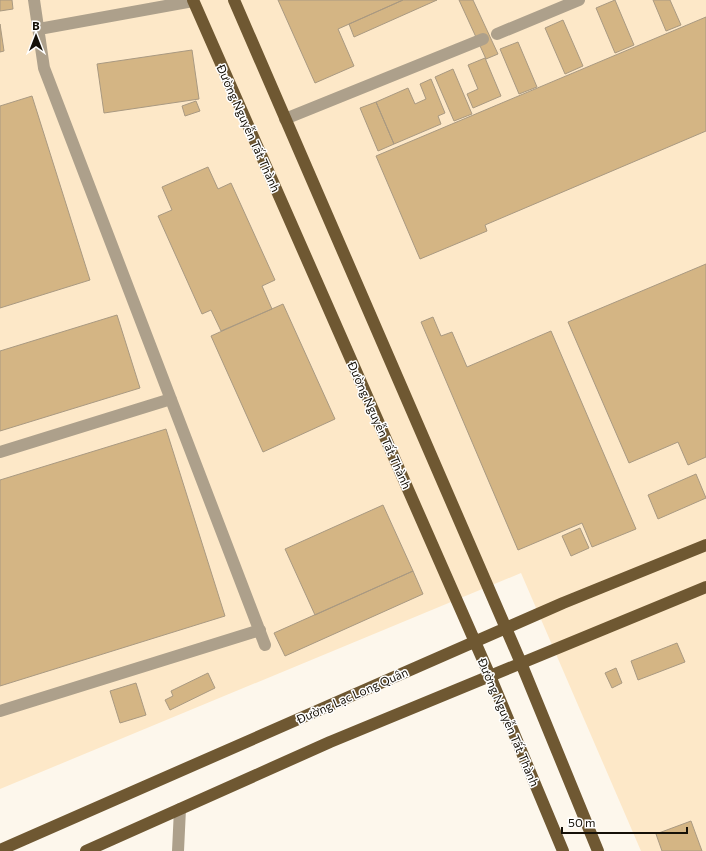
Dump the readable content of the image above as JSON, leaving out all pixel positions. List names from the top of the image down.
{
  "streets": {
    "main road": ["Đường Nguyễn Tất Thành", "Đường Lạc Long Quân"]
  },
  "crossings": [
    ["Đường Nguyễn Tất Thành", "Đường Lạc Long Quân"]
  ],
  "scale_bar": "50 m",
  "north": "top"
}
